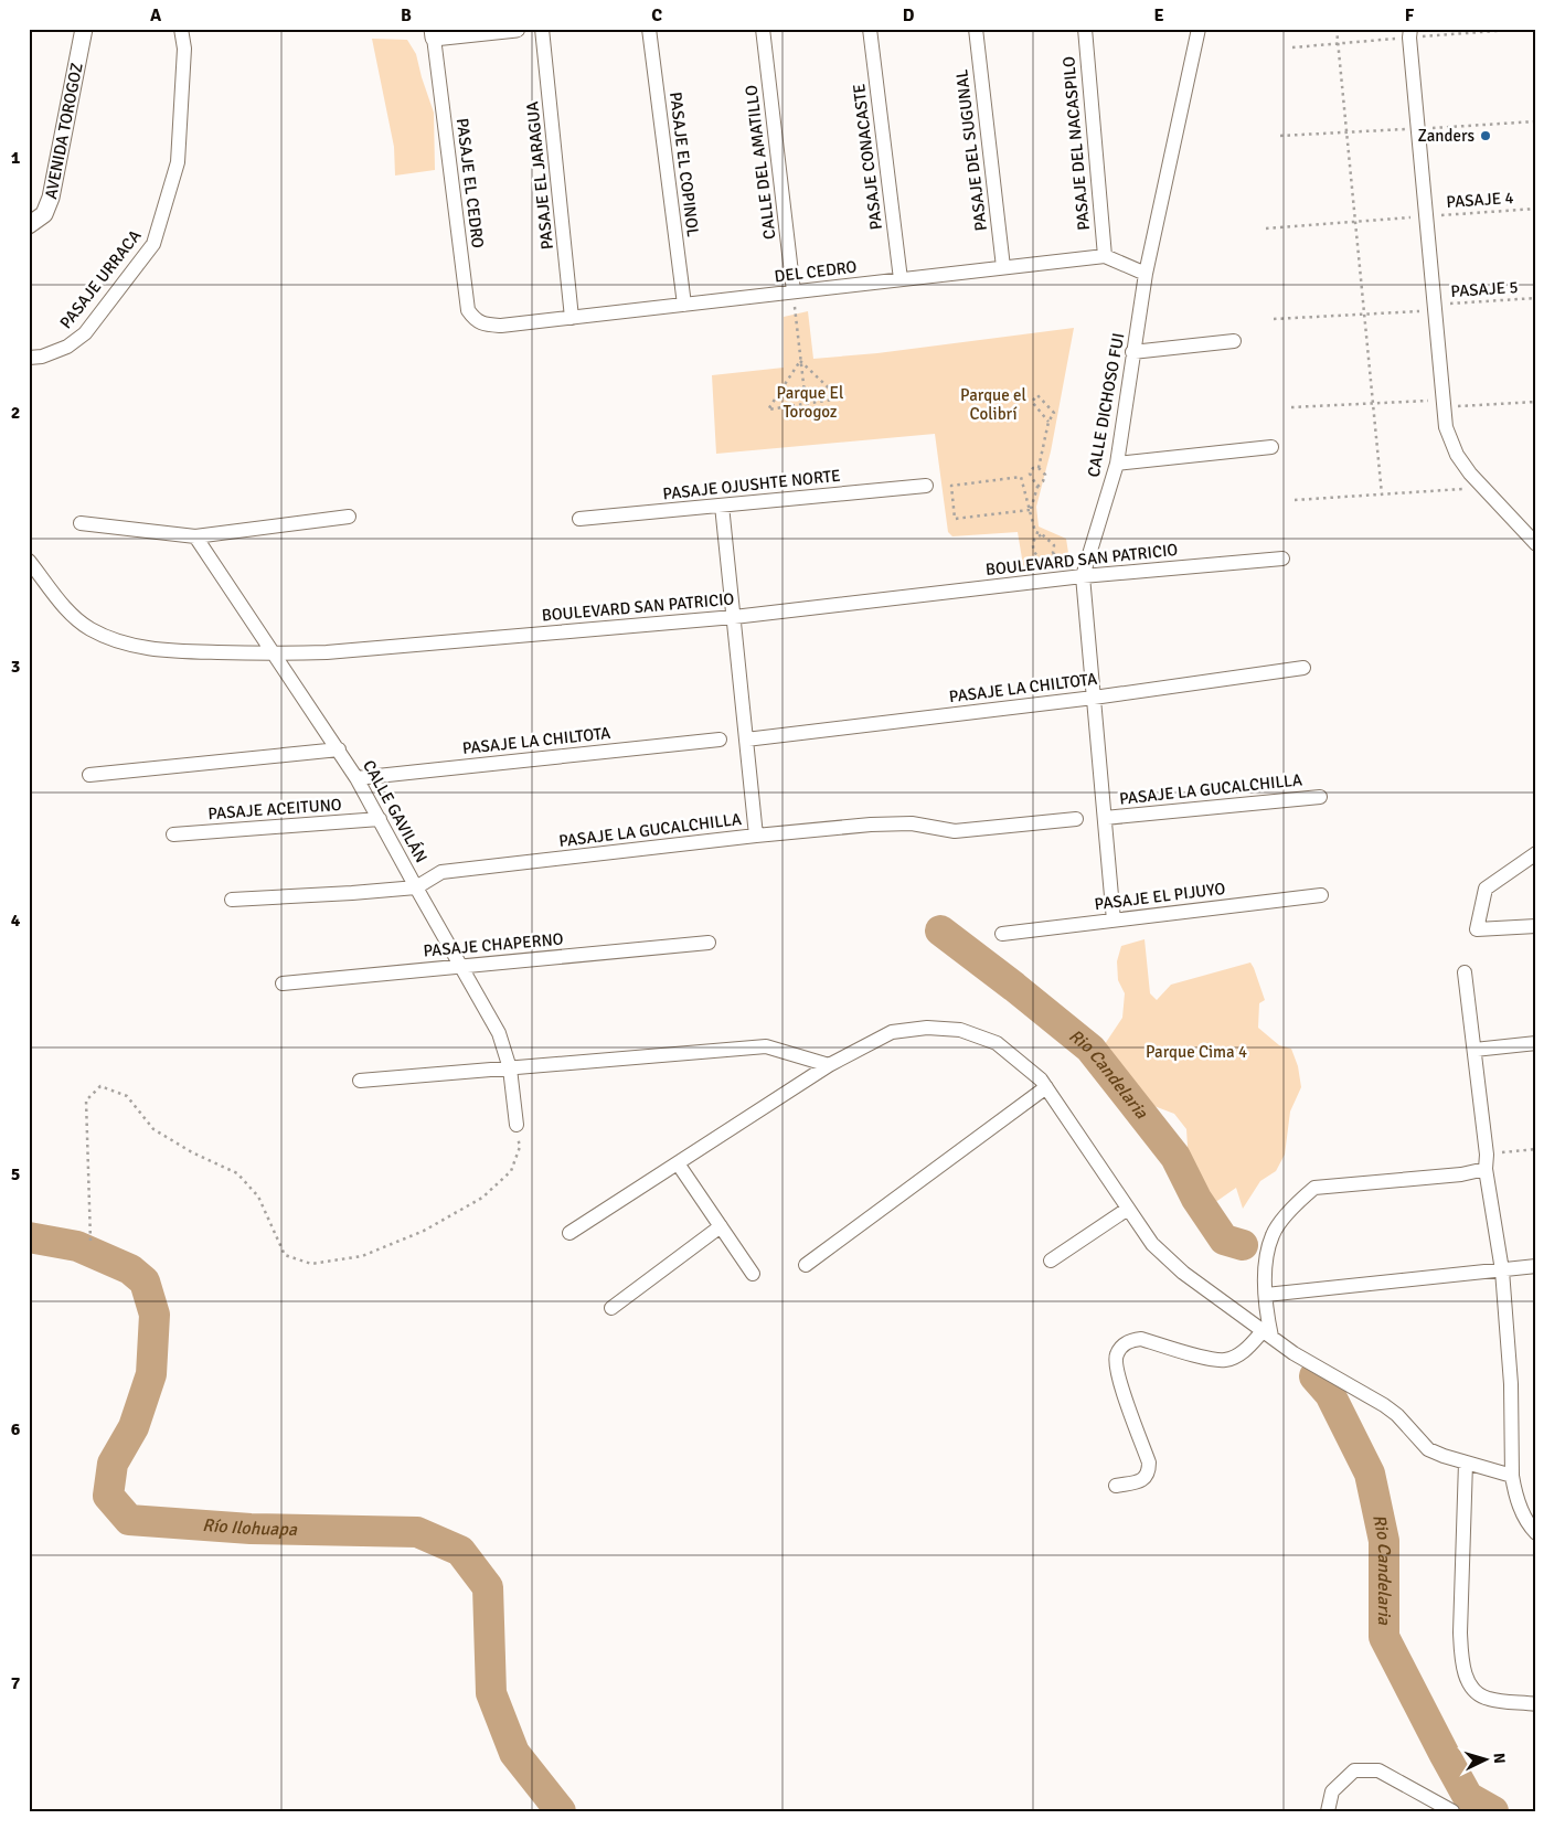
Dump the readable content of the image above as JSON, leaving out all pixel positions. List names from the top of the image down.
{
  "streets": {
    "street": [
      "AVENIDA TOROGOZ",
      "PASAJE DEL NACASPILO",
      "PASAJE DEL SUGUNAL",
      "PASAJE CONACASTE",
      "CALLE DEL AMATILLO",
      "PASAJE EL COPINOL",
      "PASAJE EL JARAGUA",
      "PASAJE EL CEDRO",
      "DEL CEDRO",
      "PASAJE URRACA",
      "CALLE DICHOSO FUI",
      "PASAJE OJUSHTE NORTE",
      "BOULEVARD SAN PATRICIO",
      "PASAJE LA CHILTOTA",
      "PASAJE LA GUCALCHILLA",
      "PASAJE ACEITUNO",
      "CALLE GAVILÁN",
      "PASAJE EL PIJUYO",
      "PASAJE CHAPERNO"
    ],
    "path": ["PASAJE 4", "PASAJE 5"]
  },
  "crossings": [
    ["PASAJE DEL NACASPILO", "DEL CEDRO"],
    ["PASAJE DEL SUGUNAL", "DEL CEDRO"],
    ["PASAJE CONACASTE", "DEL CEDRO"],
    ["CALLE DEL AMATILLO", "DEL CEDRO"],
    ["PASAJE EL COPINOL", "DEL CEDRO"],
    ["PASAJE EL JARAGUA", "DEL CEDRO"],
    ["PASAJE EL CEDRO", "DEL CEDRO"],
    ["DEL CEDRO", "CALLE DICHOSO FUI"],
    ["CALLE DICHOSO FUI", "BOULEVARD SAN PATRICIO"],
    ["CALLE DICHOSO FUI", "PASAJE LA CHILTOTA"],
    ["CALLE DICHOSO FUI", "PASAJE LA GUCALCHILLA"],
    ["CALLE DICHOSO FUI", "PASAJE EL PIJUYO"],
    ["BOULEVARD SAN PATRICIO", "CALLE GAVILÁN"],
    ["PASAJE LA CHILTOTA", "CALLE GAVILÁN"],
    ["PASAJE LA GUCALCHILLA", "CALLE GAVILÁN"],
    ["PASAJE ACEITUNO", "CALLE GAVILÁN"],
    ["CALLE GAVILÁN", "PASAJE CHAPERNO"]
  ],
  "water": ["Rio Candelaria", "Río Ilohuapa"],
  "parks": ["Parque El Torogoz", "Parque el Colibrí", "Parque Cima 4"],
  "places": ["Zanders"],
  "north": "right",
  "grid": {
    "columns": [
      "A",
      "B",
      "C",
      "D",
      "E",
      "F"
    ],
    "rows": [
      "1",
      "2",
      "3",
      "4",
      "5",
      "6",
      "7"
    ]
  }
}
